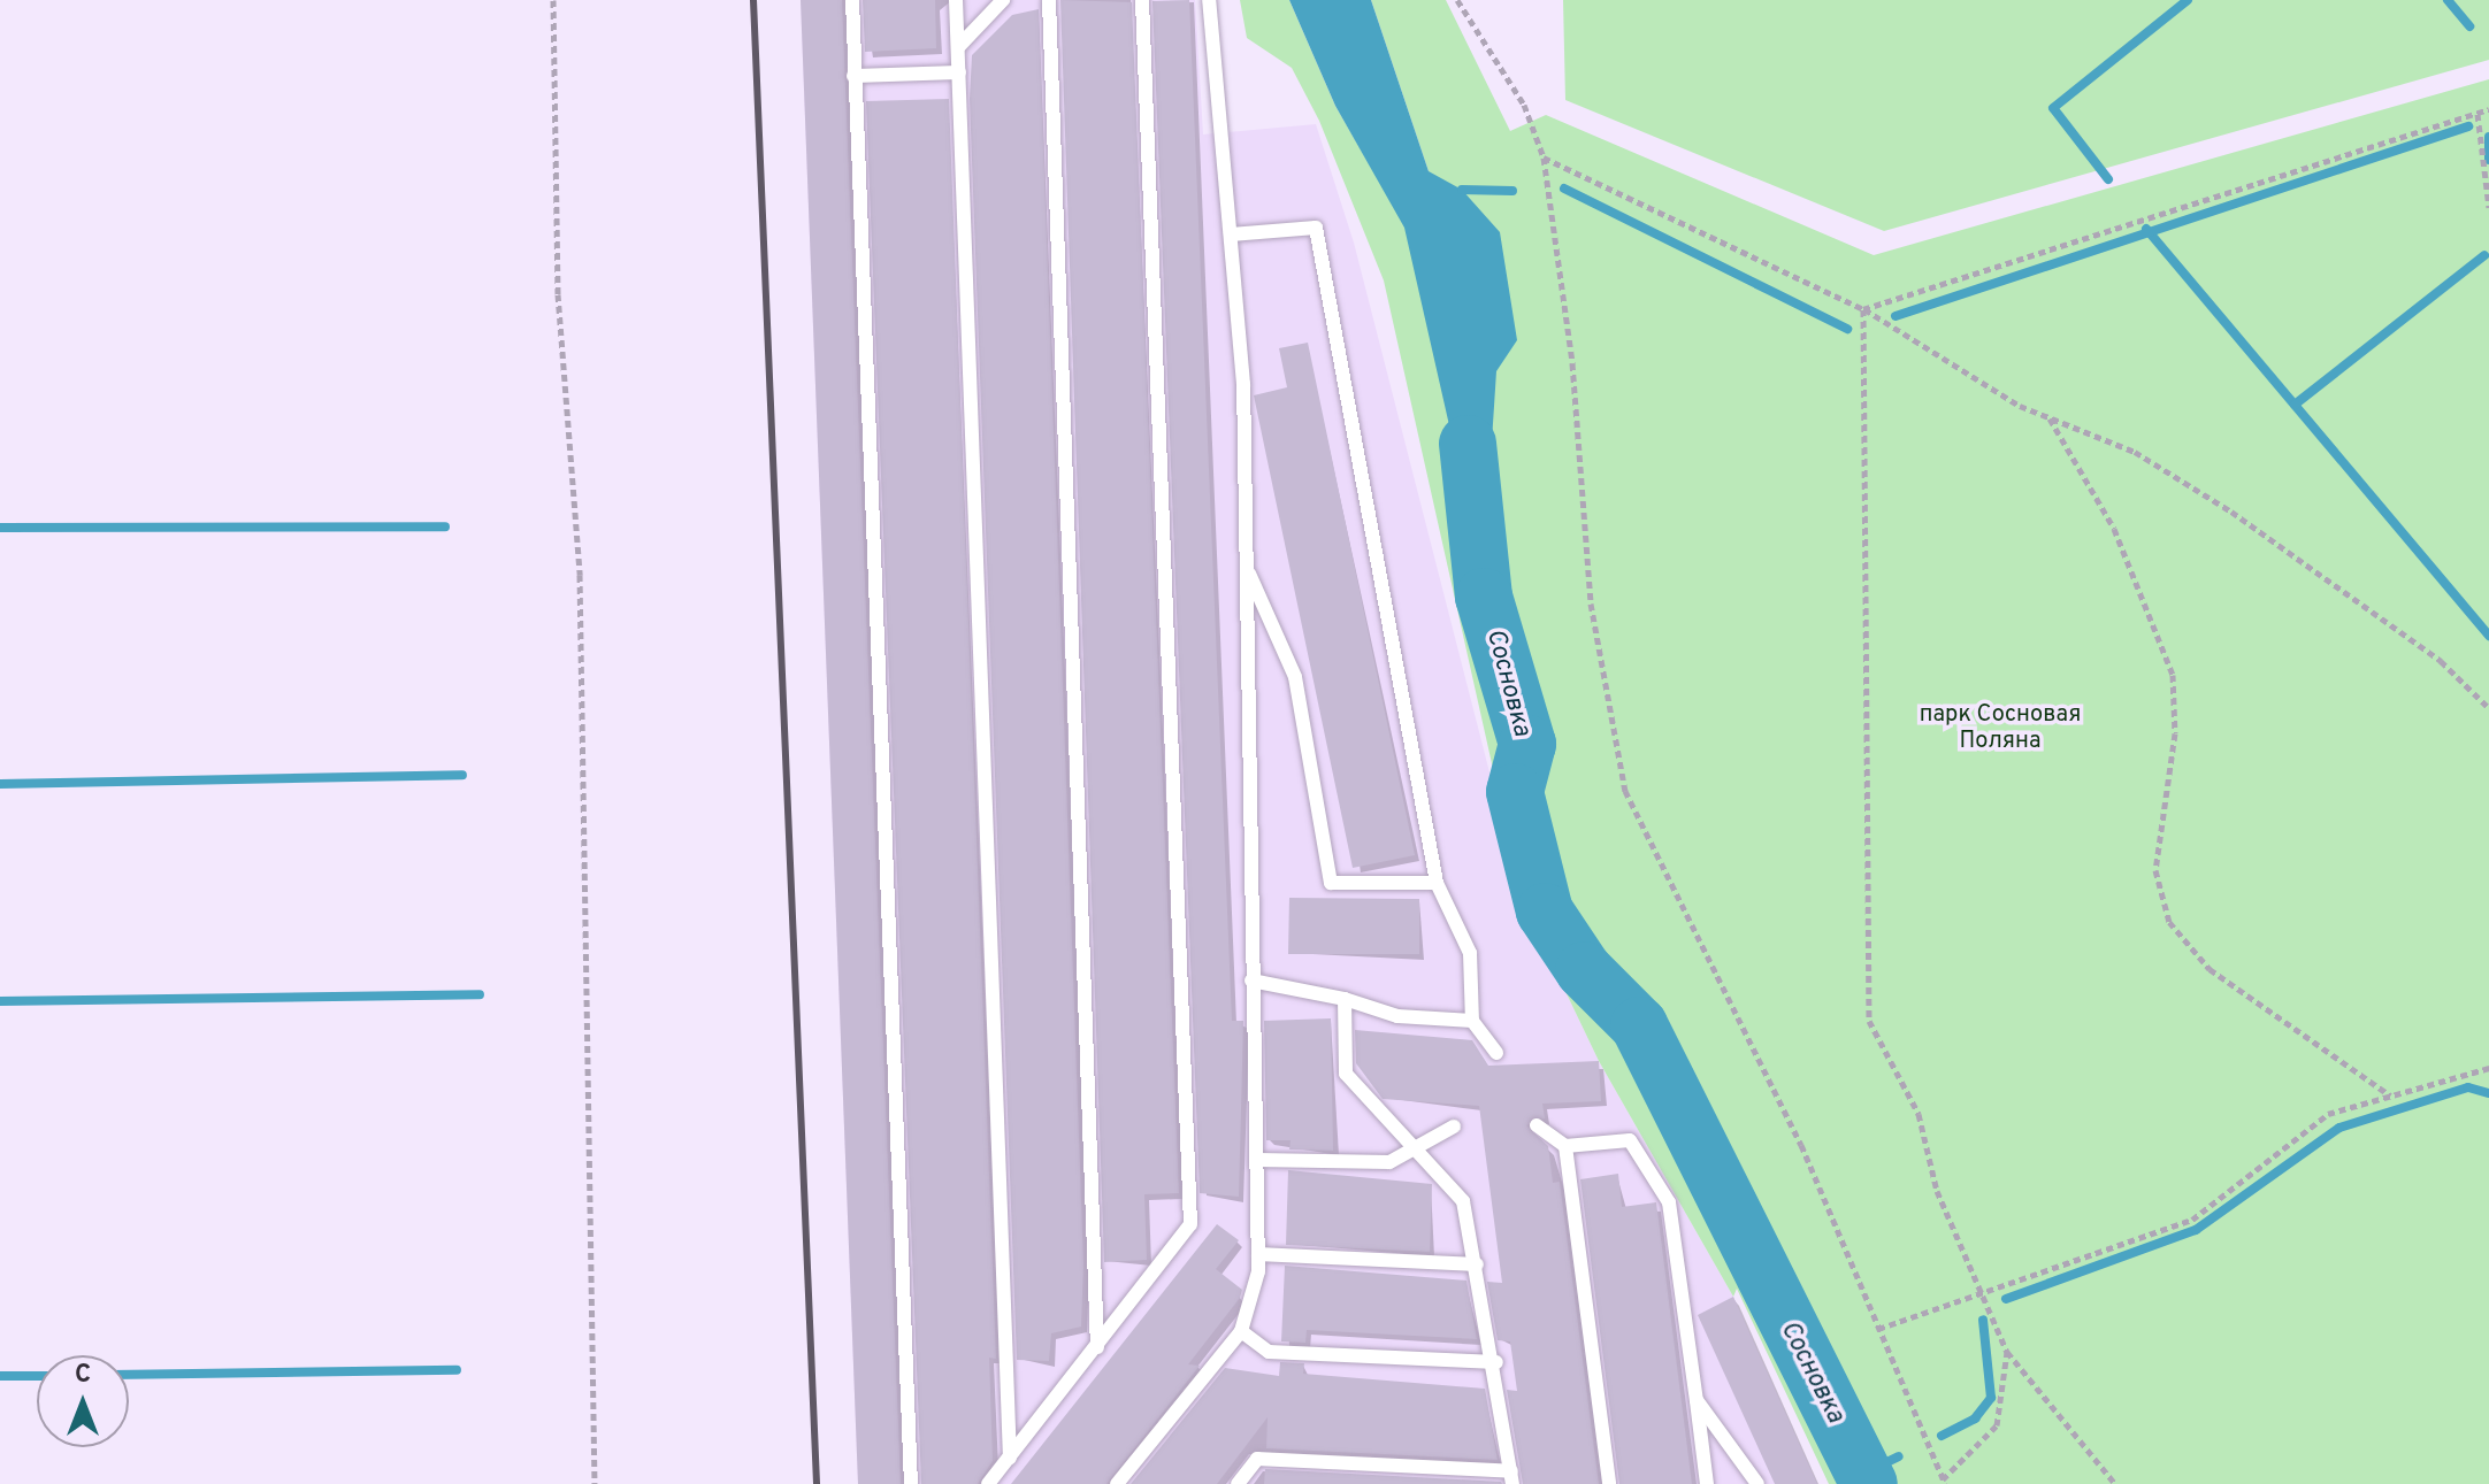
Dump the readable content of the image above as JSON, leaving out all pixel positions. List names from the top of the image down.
{
  "water": ["Сосновка"],
  "parks": ["парк Сосновая Поляна"],
  "north": "top"
}
